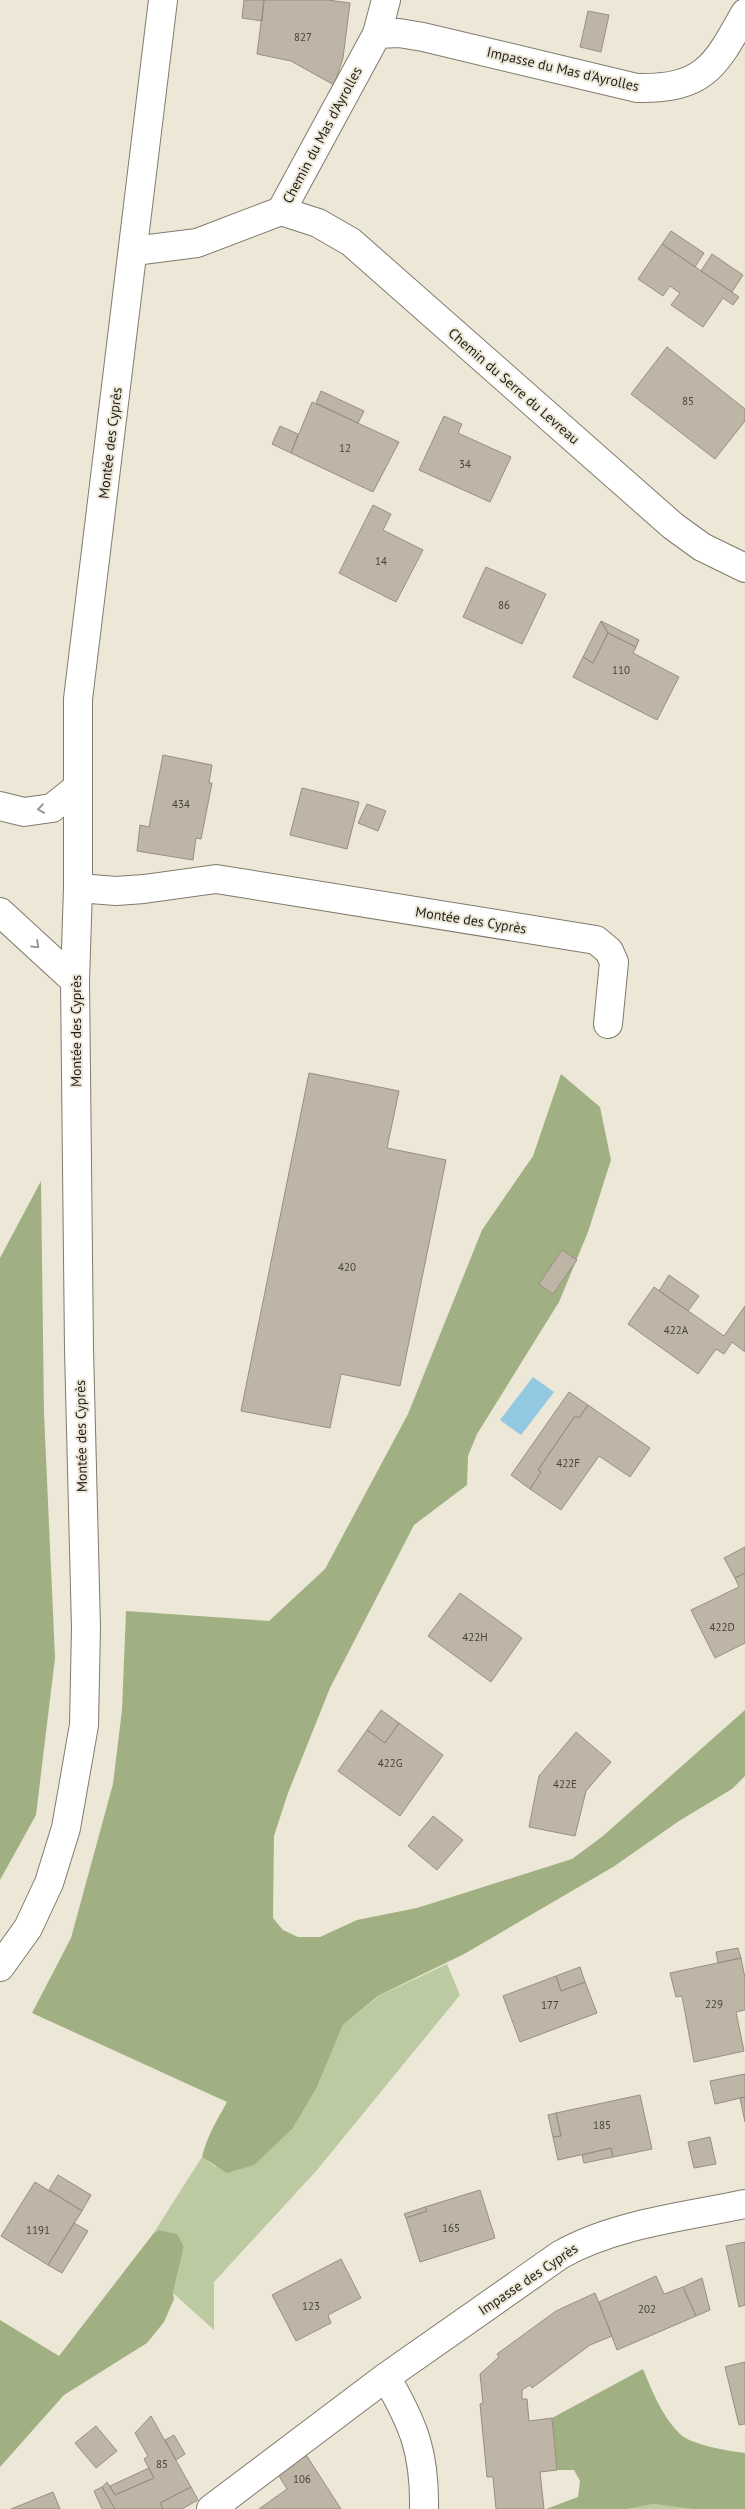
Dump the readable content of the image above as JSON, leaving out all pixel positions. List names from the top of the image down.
{
  "streets": {
    "street": [
      "Impasse du Mas d'Ayrolles",
      "Chemin du Mas d'Ayrolles",
      "Chemin du Serre du Levreau",
      "Montée des Cyprès",
      "Impasse des Cyprès"
    ]
  },
  "crossings": [
    ["Impasse du Mas d'Ayrolles", "Chemin du Mas d'Ayrolles"],
    ["Chemin du Mas d'Ayrolles", "Chemin du Serre du Levreau"],
    ["Chemin du Mas d'Ayrolles", "Montée des Cyprès"]
  ],
  "house_numbers": [
    "827",
    "85",
    "12",
    "34",
    "14",
    "86",
    "110",
    "434",
    "420",
    "422A",
    "422F",
    "422D",
    "422H",
    "422G",
    "422E",
    "229",
    "177",
    "185",
    "165",
    "1191",
    "123",
    "202",
    "85",
    "106"
  ]
}
